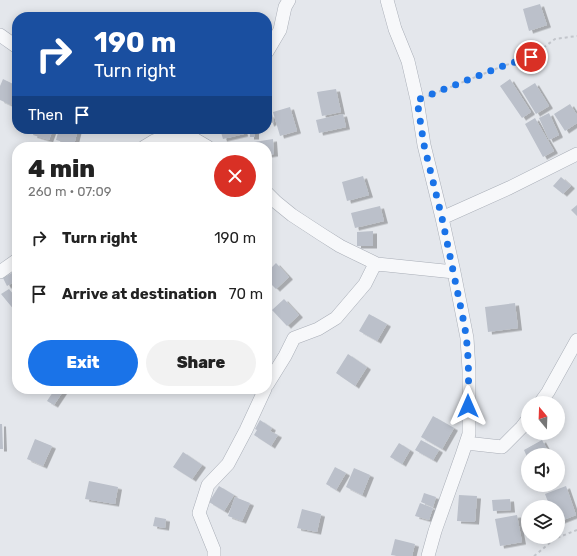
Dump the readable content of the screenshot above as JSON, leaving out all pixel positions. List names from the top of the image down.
{
  "north": "top",
  "page": {
    "turn": ["190 m", "Turn right"],
    "then": "Then",
    "heading": ["4 min", "260 m · 07:09"],
    "list": [
      {
        "name": "Turn right",
        "value": "190 m"
      },
      {
        "name": "Arrive at destination",
        "value": "70 m"
      }
    ],
    "buttons": ["Exit", "Share"]
  }
}
